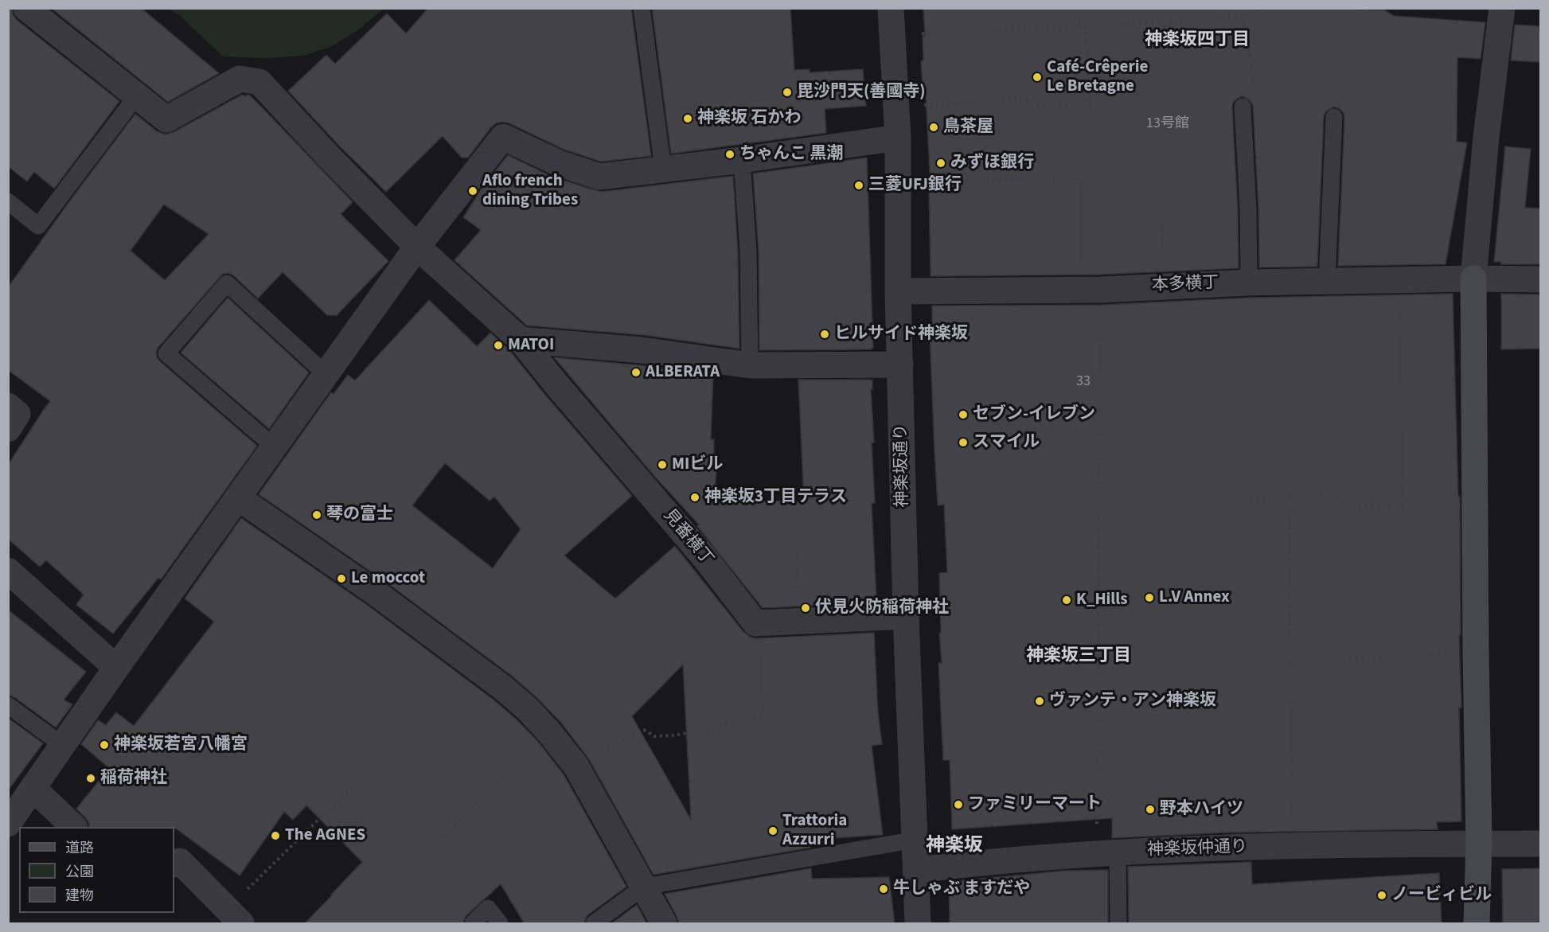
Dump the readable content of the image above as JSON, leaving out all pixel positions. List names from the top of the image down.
{
  "streets": {
    "street": [
      "本多横丁",
      "神楽坂通り",
      "見番横丁",
      "神楽坂仲通り"
    ]
  },
  "crossings": [
    ["本多横丁", "神楽坂通り"],
    ["神楽坂通り", "神楽坂仲通り"]
  ],
  "districts": ["神楽坂四丁目", "神楽坂三丁目", "神楽坂"],
  "places": [
    "Café-Crêperie Le Bretagne",
    "毘沙門天(善國寺)",
    "神楽坂 石かわ",
    "鳥茶屋",
    "ちゃんこ 黒潮",
    "みずほ銀行",
    "三菱UFJ銀行",
    "Aflo french dining Tribes",
    "ヒルサイド神楽坂",
    "MATOI",
    "ALBERATA",
    "セブン-イレブン",
    "スマイル",
    "MIビル",
    "神楽坂3丁目テラス",
    "琴の富士",
    "Le moccot",
    "L.V Annex",
    "K_Hills",
    "伏見火防稲荷神社",
    "ヴァンテ・アン神楽坂",
    "神楽坂若宮八幡宮",
    "稲荷神社",
    "ファミリーマート",
    "野本ハイツ",
    "Trattoria Azzurri",
    "The AGNES",
    "牛しゃぶ ますだや",
    "ノービィビル"
  ],
  "house_numbers": ["13号館", "33"],
  "legend": ["道路", "公園", "建物"]
}
